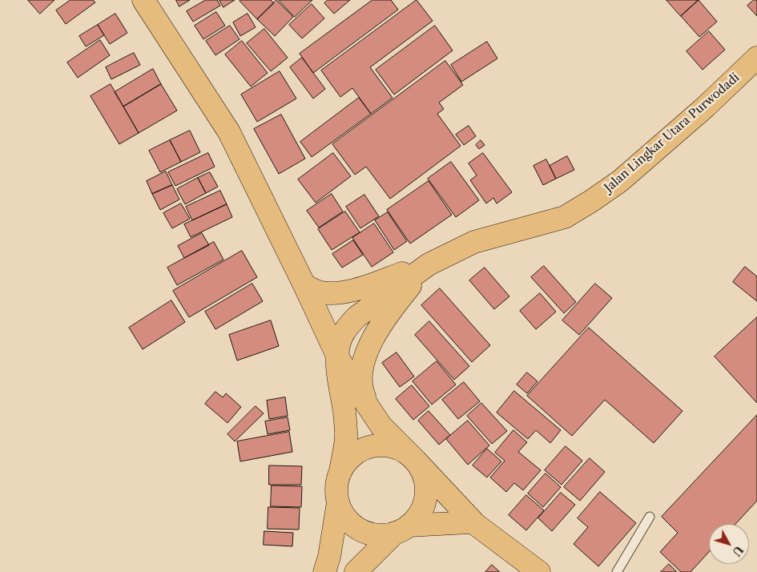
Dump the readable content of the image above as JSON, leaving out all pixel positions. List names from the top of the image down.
{
  "streets": {
    "main road": ["Jalan Lingkar Utara Purwodadi"]
  },
  "north": "bottom right"
}
